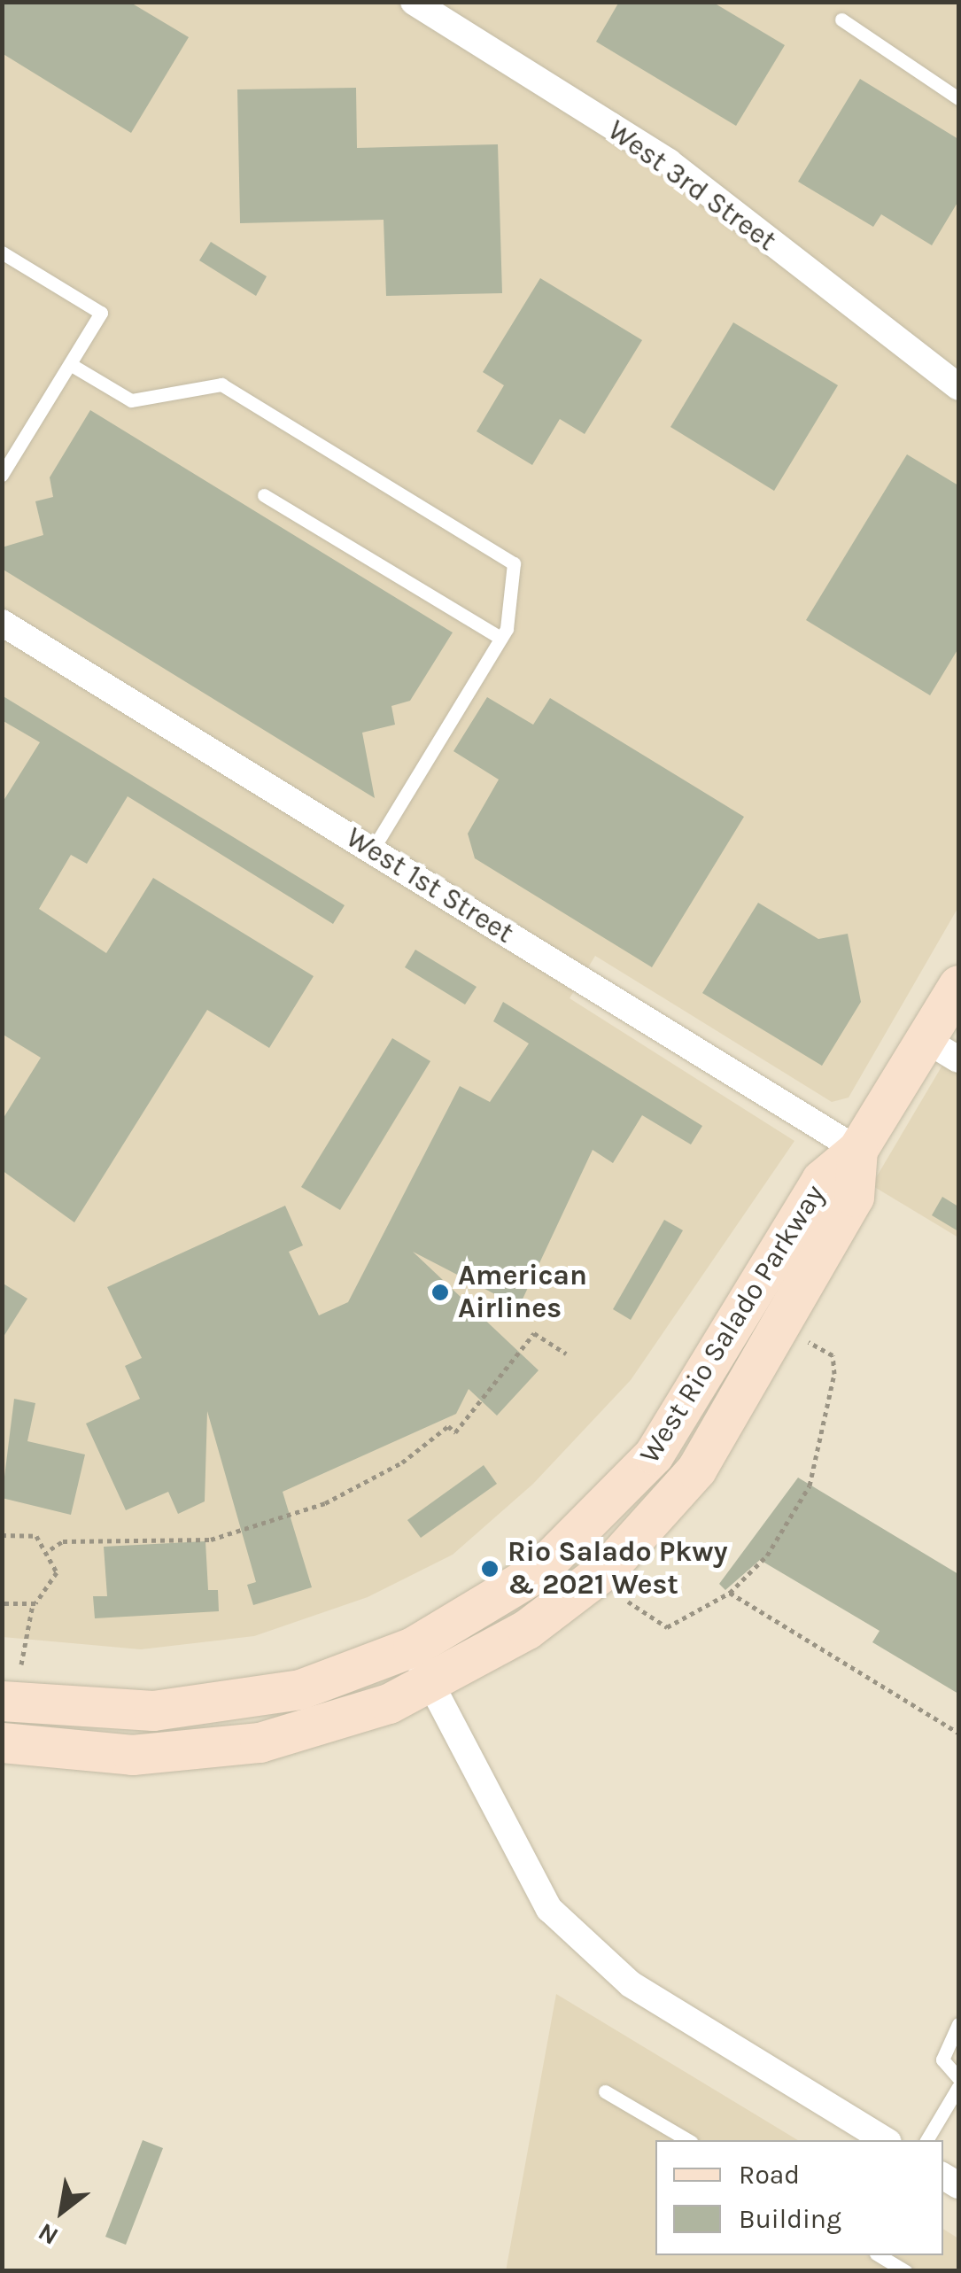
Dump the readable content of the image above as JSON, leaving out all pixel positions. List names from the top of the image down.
{
  "streets": {
    "main road": ["West Rio Salado Parkway"],
    "street": ["West 3rd Street", "West 1st Street"]
  },
  "crossings": [
    ["West 1st Street", "West Rio Salado Parkway"]
  ],
  "places": ["American Airlines", "Rio Salado Pkwy & 2021 West"],
  "legend": ["Road", "Building"],
  "north": "bottom left"
}
